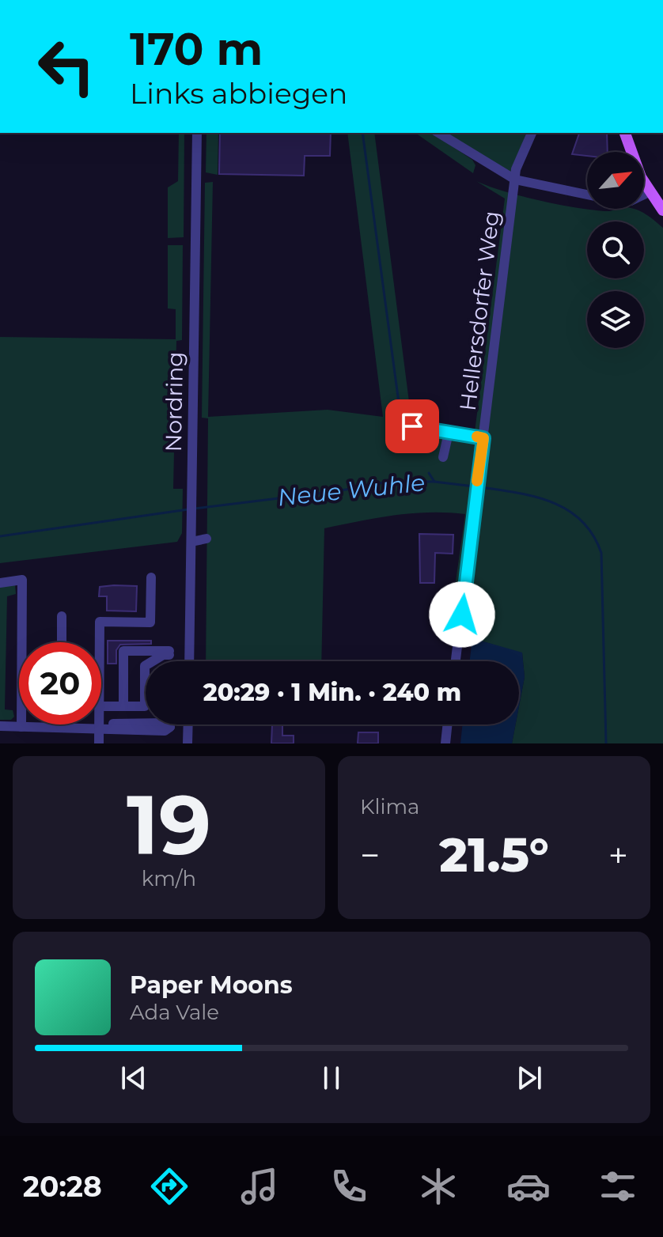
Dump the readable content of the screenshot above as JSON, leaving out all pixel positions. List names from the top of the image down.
{
  "streets": {
    "street": ["Hellersdorfer Weg", "Nordring"]
  },
  "water": ["Neue Wuhle"],
  "north": "top right",
  "page": {
    "turn": ["170 m", "Links abbiegen"],
    "limit": "20",
    "trip": "20:29 · 1 Min. · 240 m",
    "tile": [
      ["19", "km/h"],
      "Klima"
    ],
    "heat": ["−", "21.5°", "+"],
    "song": ["Paper Moons", "Ada Vale"],
    "tabs": "20:28"
  }
}
